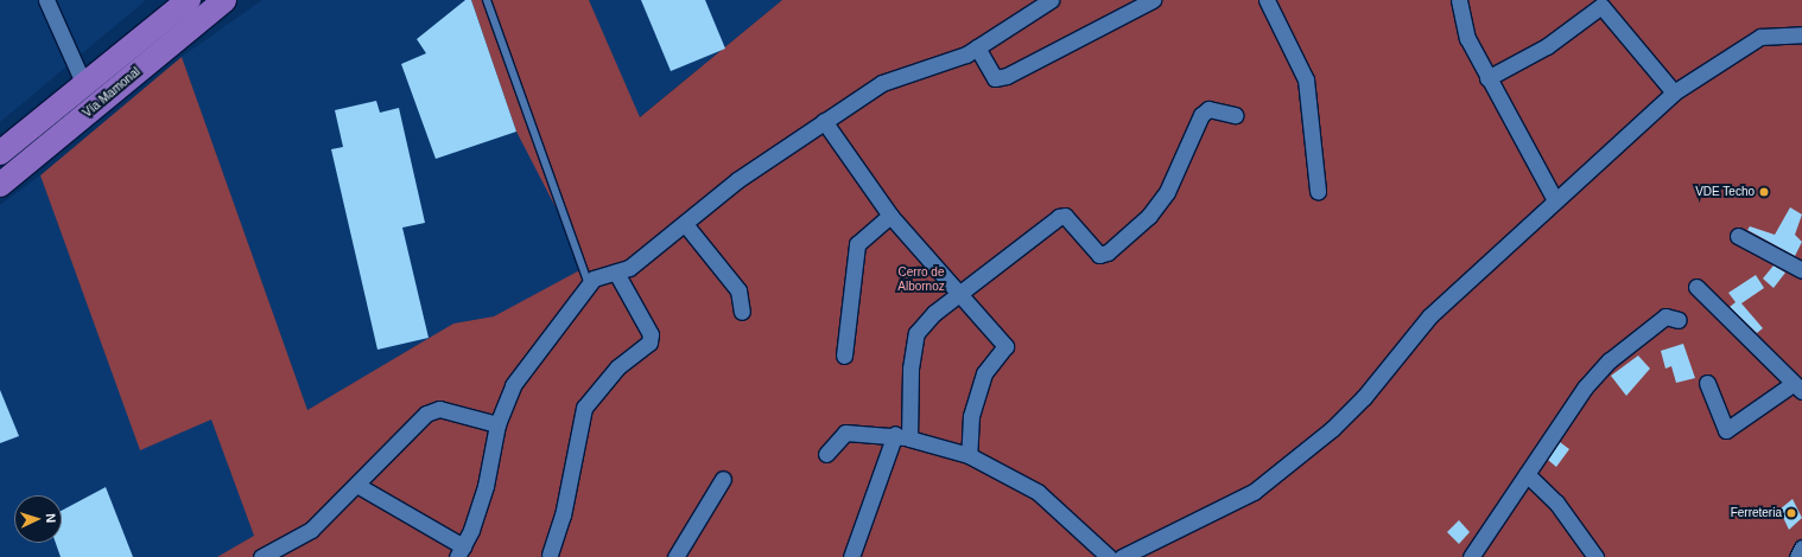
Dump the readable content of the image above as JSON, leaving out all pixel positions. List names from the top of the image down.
{
  "streets": {
    "main road": ["Vía Mamonal"]
  },
  "parks": ["Cerro de Albornoz"],
  "places": ["VDE Techo", "Ferreteria"],
  "north": "right"
}
